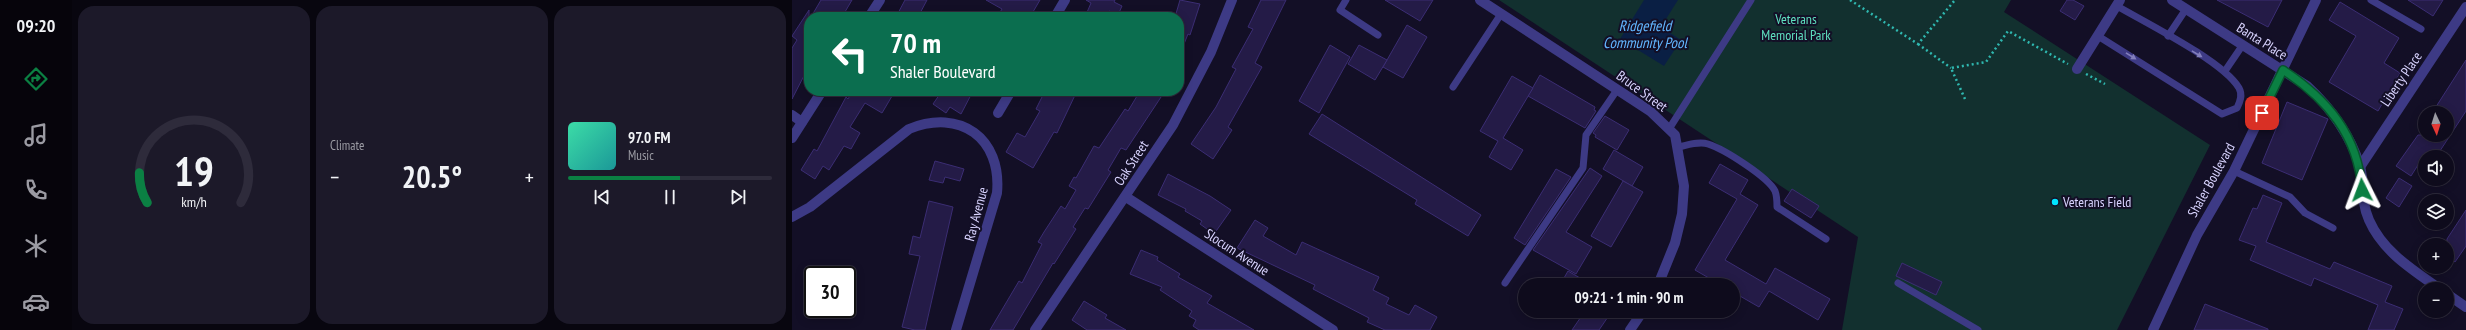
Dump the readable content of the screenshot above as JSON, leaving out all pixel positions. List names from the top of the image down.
{
  "streets": {
    "street": [
      "Banta Place",
      "Liberty Place",
      "Bruce Street",
      "Oak Street",
      "Shaler Boulevard",
      "Ray Avenue",
      "Slocum Avenue"
    ]
  },
  "crossings": [
    ["Banta Place", "Liberty Place"],
    ["Banta Place", "Shaler Boulevard"],
    ["Oak Street", "Slocum Avenue"]
  ],
  "water": ["Ridgefield Community Pool"],
  "parks": ["Veterans Memorial Park"],
  "places": ["Veterans Field"],
  "north": "bottom",
  "page": {
    "tabs": "09:20",
    "tile": "Climate",
    "turn": ["70 m", "Shaler Boulevard"],
    "map_buttons": ["+", "−"],
    "song": ["97.0 FM", "Music"],
    "heat": ["−", "20.5°", "+"],
    "limit": "30",
    "trip": "09:21 · 1 min · 90 m",
    "gauge": ["19", "km/h"]
  }
}
